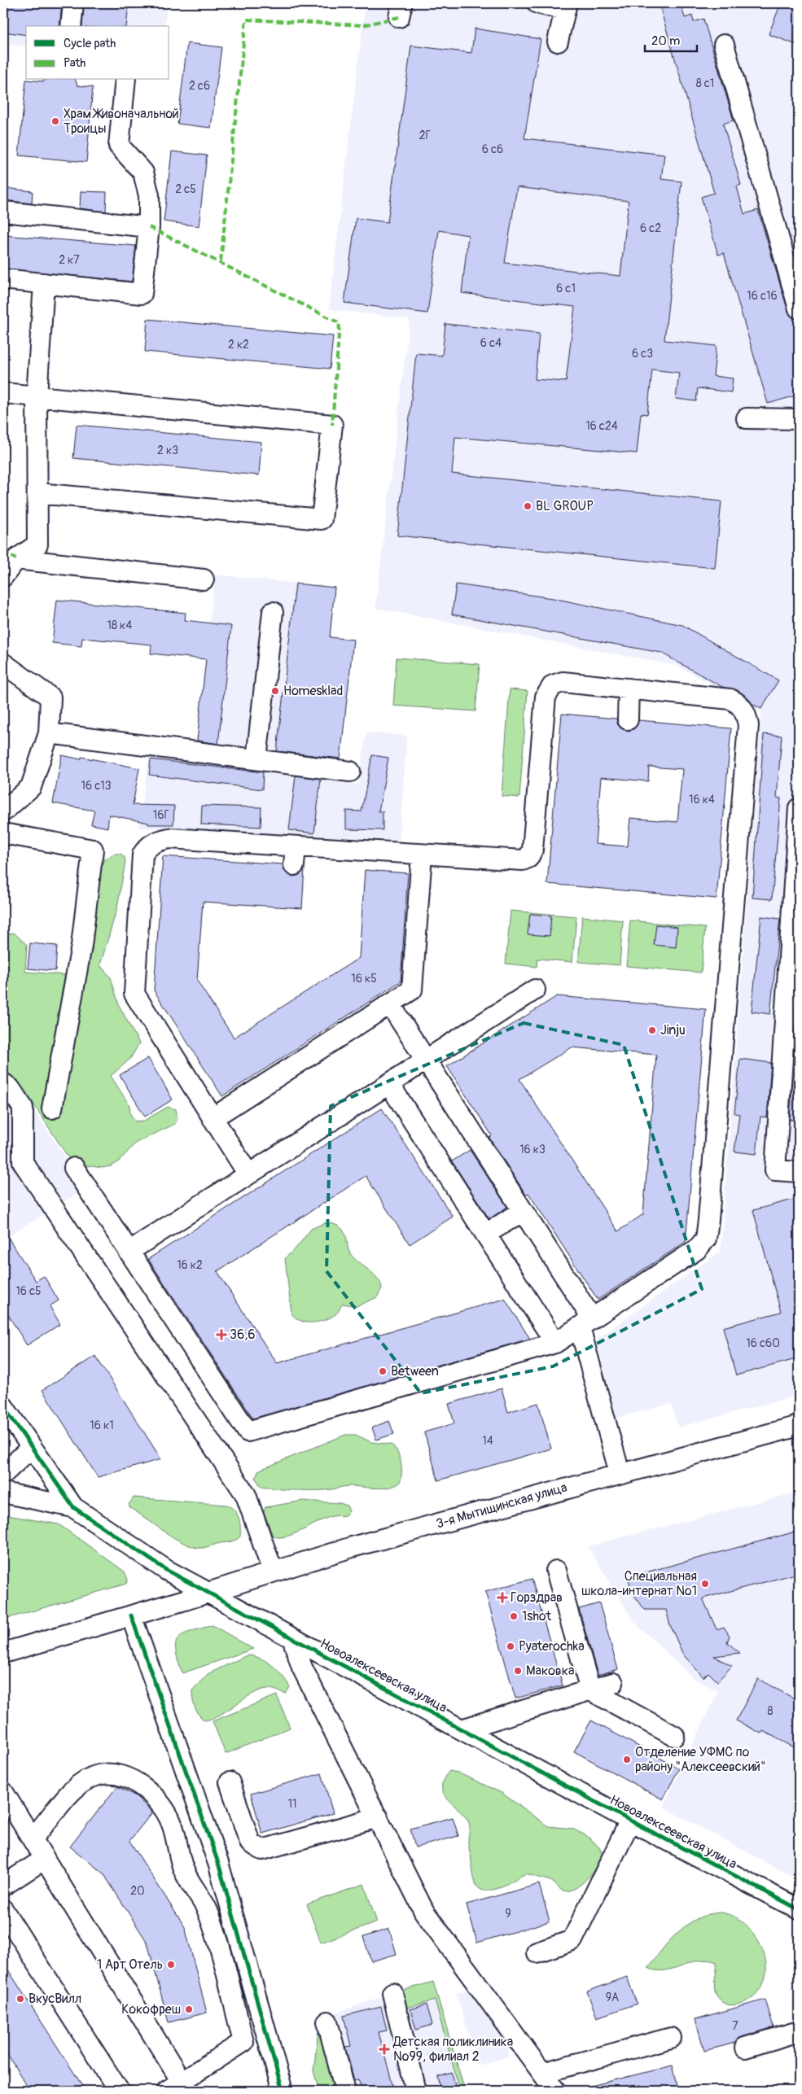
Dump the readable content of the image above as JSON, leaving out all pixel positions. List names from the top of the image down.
{
  "streets": {
    "street": ["3-я Мытищинская улица", "Новоалексеевская улица"]
  },
  "crossings": [
    ["3-я Мытищинская улица", "Новоалексеевская улица"]
  ],
  "places": {
    "other": [
      "Храм Живоначальной Троицы",
      "BL GROUP",
      "Homesklad",
      "Jinju",
      "Between",
      "Специальная школа-интернат №1",
      "1shot",
      "Pyaterochka",
      "Маковка",
      "Отделение УФМС по району \"Алексеевский\"",
      "1 Арт Отель",
      "ВкусВилл",
      "Кокофреш"
    ],
    "health": ["36,6", "Горздрав", "Детская поликлиника №99, филиал 2"]
  },
  "house_numbers": [
    "8 с1",
    "2 с6",
    "2Г",
    "6 с6",
    "2 с5",
    "6 с2",
    "2 к7",
    "6 с1",
    "16 с16",
    "6 с4",
    "2 к2",
    "6 с3",
    "16 с24",
    "2 к3",
    "18 к4",
    "16 с13",
    "16 к4",
    "16Г",
    "16 к5",
    "16 к3",
    "16 к2",
    "16 с5",
    "16 с60",
    "16 к1",
    "14",
    "8",
    "11",
    "20",
    "9",
    "9А",
    "7"
  ],
  "legend": ["Cycle path", "Path"],
  "scale_bar": "20 m"
}
